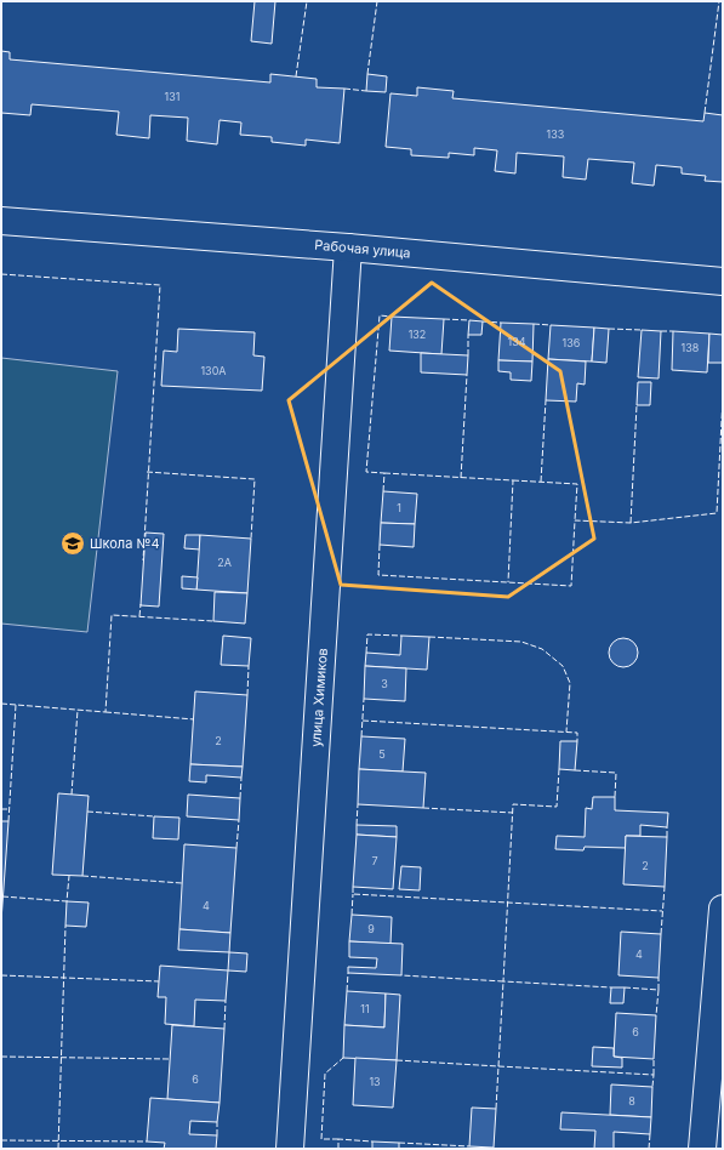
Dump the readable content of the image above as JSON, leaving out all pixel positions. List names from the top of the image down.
{
  "streets": {
    "street": ["Рабочая улица", "улица Химиков"]
  },
  "crossings": [
    ["Рабочая улица", "улица Химиков"]
  ],
  "places": {
    "school or university": ["Школа №4"]
  },
  "house_numbers": [
    "131",
    "133",
    "132",
    "134",
    "136",
    "138",
    "130А",
    "1",
    "2А",
    "3",
    "2",
    "5",
    "7",
    "2",
    "4",
    "9",
    "4",
    "11",
    "6",
    "6",
    "13",
    "8"
  ]
}
